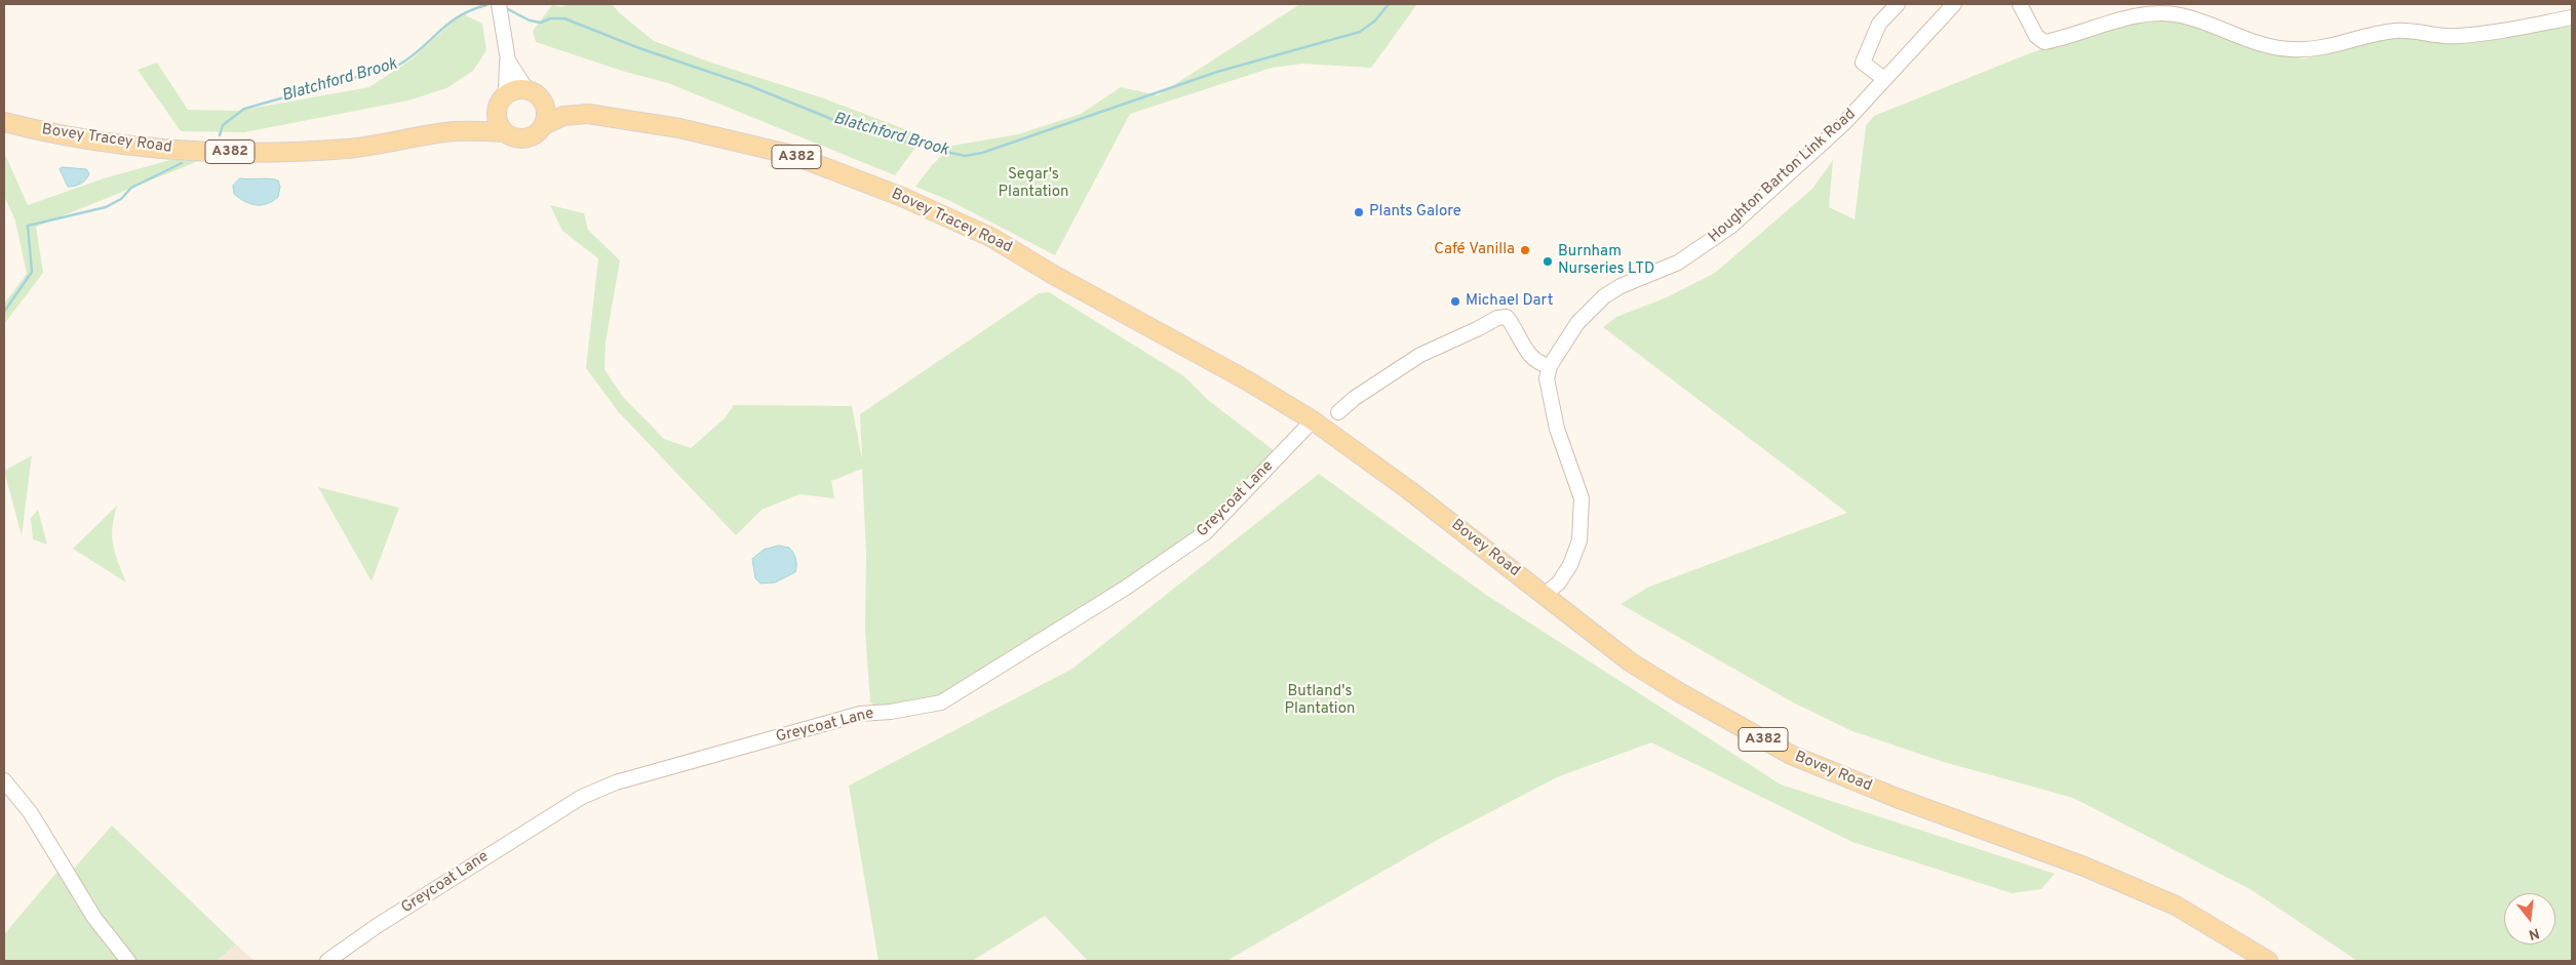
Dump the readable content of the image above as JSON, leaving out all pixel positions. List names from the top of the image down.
{
  "streets": {
    "main road": ["Bovey Tracey Road", "A382", "Bovey Road"],
    "street": ["Houghton Barton Link Road", "Greycoat Lane"]
  },
  "crossings": [
    ["Bovey Tracey Road", "Greycoat Lane"],
    ["Bovey Tracey Road", "Bovey Road"],
    ["Greycoat Lane", "Bovey Road"]
  ],
  "water": ["Blatchford Brook"],
  "parks": ["Segar's Plantation", "Butland's Plantation"],
  "places": [
    "Plants Galore",
    "Café Vanilla",
    "Burnham Nurseries LTD",
    "Michael Dart"
  ],
  "north": "bottom"
}
